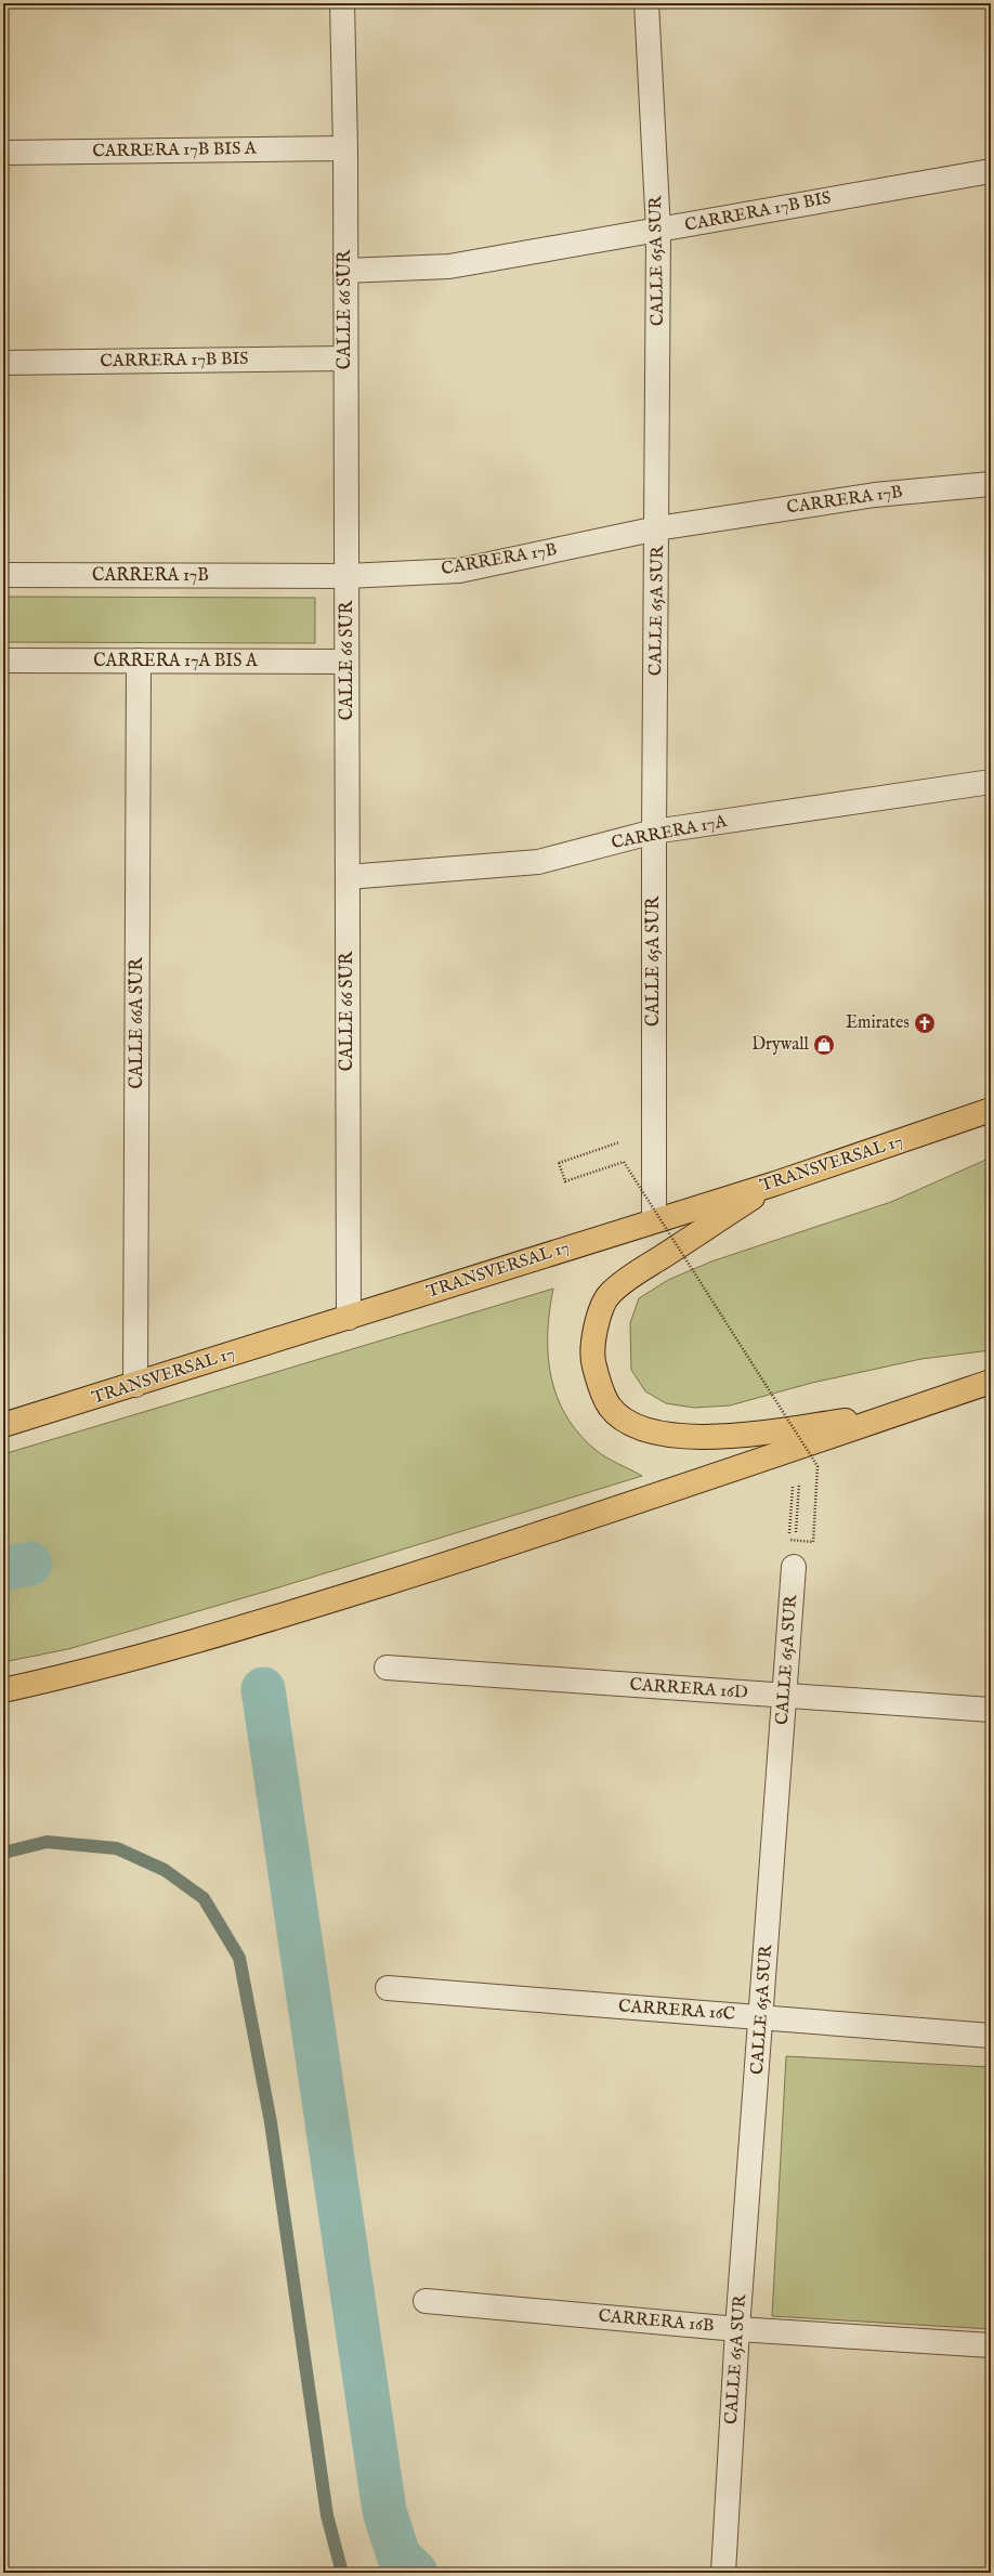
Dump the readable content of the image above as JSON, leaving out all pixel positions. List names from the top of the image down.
{
  "streets": {
    "highway": ["TRANSVERSAL 17"],
    "street": [
      "CARRERA 17B BIS A",
      "CARRERA 17B BIS",
      "CALLE 65A SUR",
      "CALLE 66 SUR",
      "CARRERA 17B",
      "CARRERA 17A BIS A",
      "CARRERA 17A",
      "CALLE 66A SUR",
      "CARRERA 16D",
      "CARRERA 16C",
      "CARRERA 16B"
    ]
  },
  "crossings": [
    ["CARRERA 17B BIS A", "CALLE 66 SUR"],
    ["CARRERA 17B BIS", "CALLE 65A SUR"],
    ["CARRERA 17B BIS", "CALLE 66 SUR"],
    ["CALLE 65A SUR", "CARRERA 17B"],
    ["CALLE 65A SUR", "CARRERA 17A"],
    ["CALLE 65A SUR", "TRANSVERSAL 17"],
    ["CALLE 65A SUR", "CARRERA 16D"],
    ["CALLE 65A SUR", "CARRERA 16C"],
    ["CALLE 65A SUR", "CARRERA 16B"],
    ["CALLE 66 SUR", "CARRERA 17B"],
    ["CALLE 66 SUR", "CARRERA 17A BIS A"],
    ["CALLE 66 SUR", "CARRERA 17A"],
    ["CALLE 66 SUR", "TRANSVERSAL 17"],
    ["CARRERA 17A BIS A", "CALLE 66A SUR"],
    ["CALLE 66A SUR", "TRANSVERSAL 17"]
  ],
  "places": {
    "church": ["Emirates"],
    "shop": ["Drywall"]
  }
}
